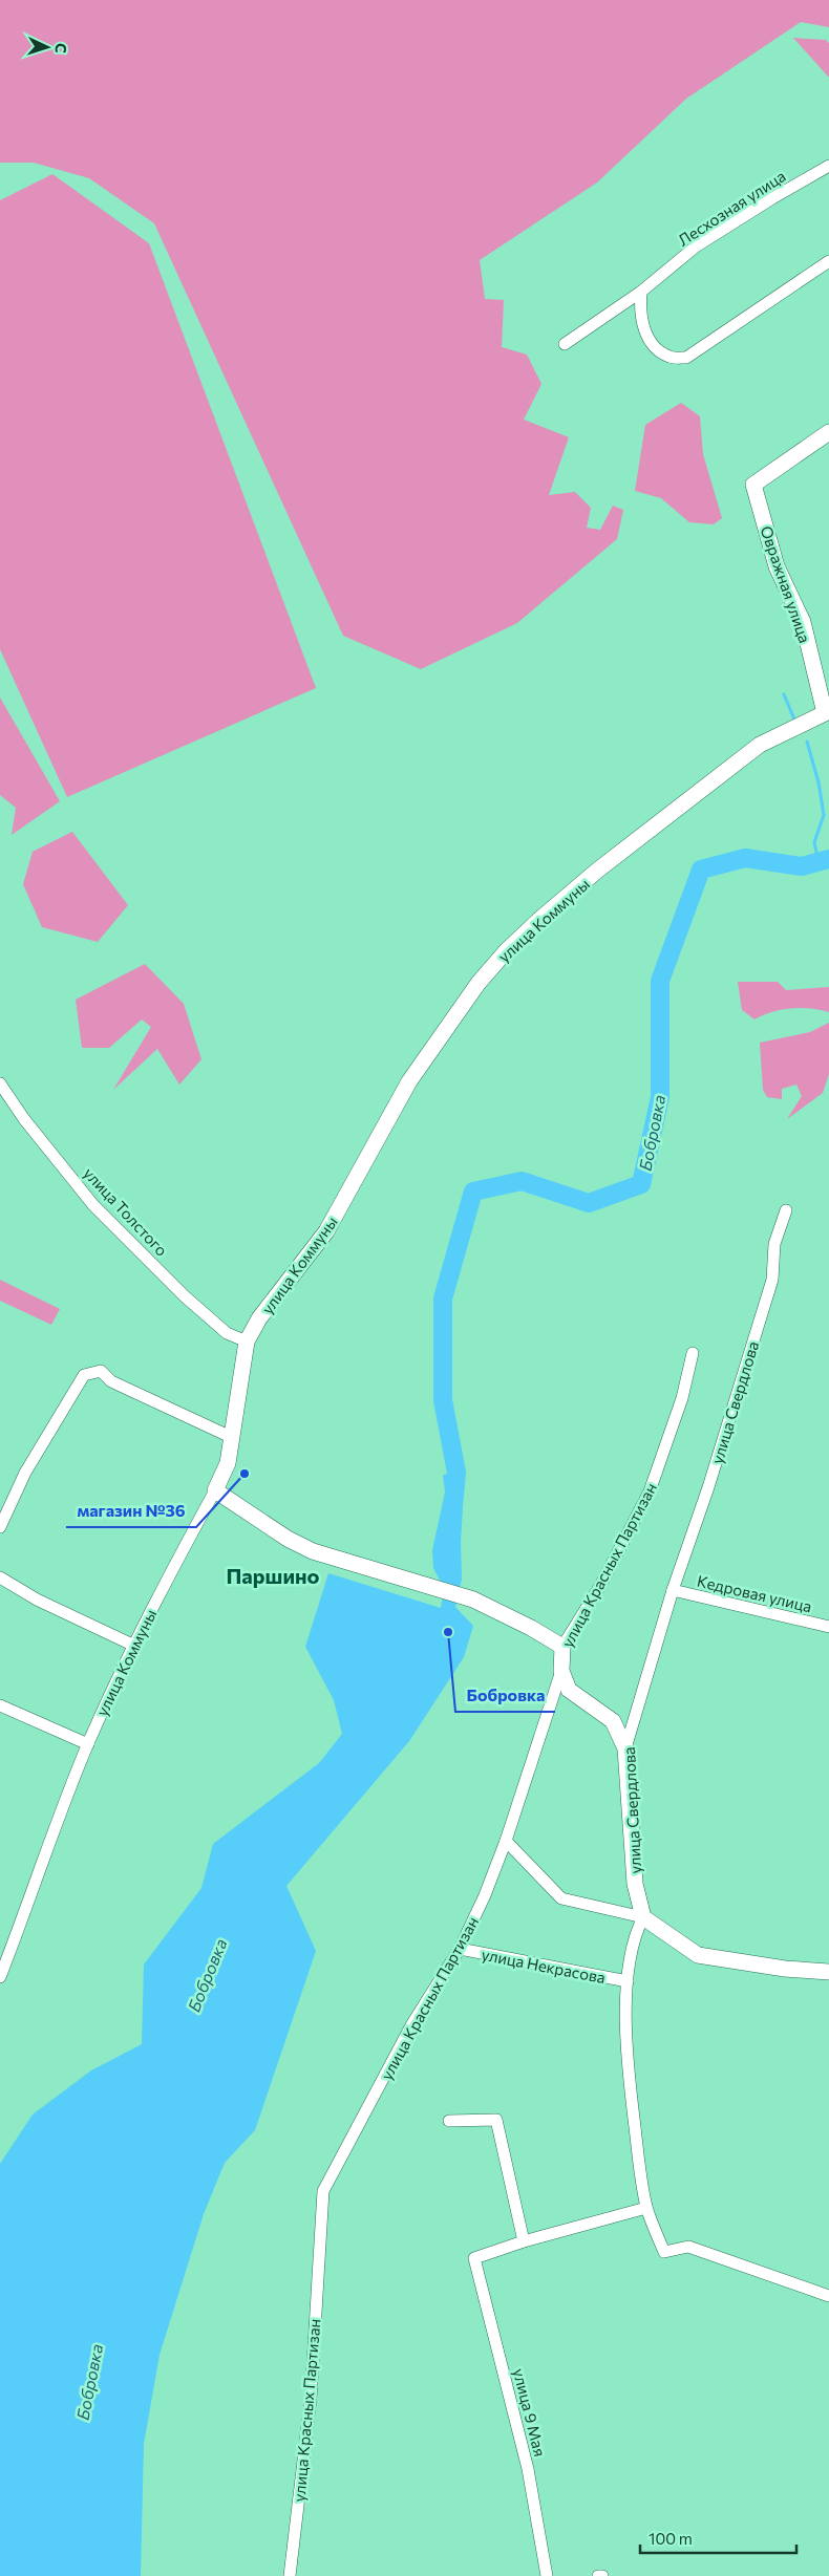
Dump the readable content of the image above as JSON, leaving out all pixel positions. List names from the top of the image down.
{
  "streets": {
    "street": [
      "Лесхозная улица",
      "Овражная улица",
      "улица Коммуны",
      "улица Толстого",
      "улица Свердлова",
      "улица Красных Партизан",
      "Кедровая улица",
      "улица Некрасова",
      "улица 9 Мая"
    ]
  },
  "crossings": [
    ["Овражная улица", "улица Коммуны"],
    ["улица Коммуны", "улица Толстого"],
    ["улица Свердлова", "Кедровая улица"],
    ["улица Красных Партизан", "улица Некрасова"]
  ],
  "districts": ["Паршино"],
  "water": ["Бобровка"],
  "places": ["магазин №36", "Бобровка"],
  "scale_bar": "100 m",
  "north": "right"
}
